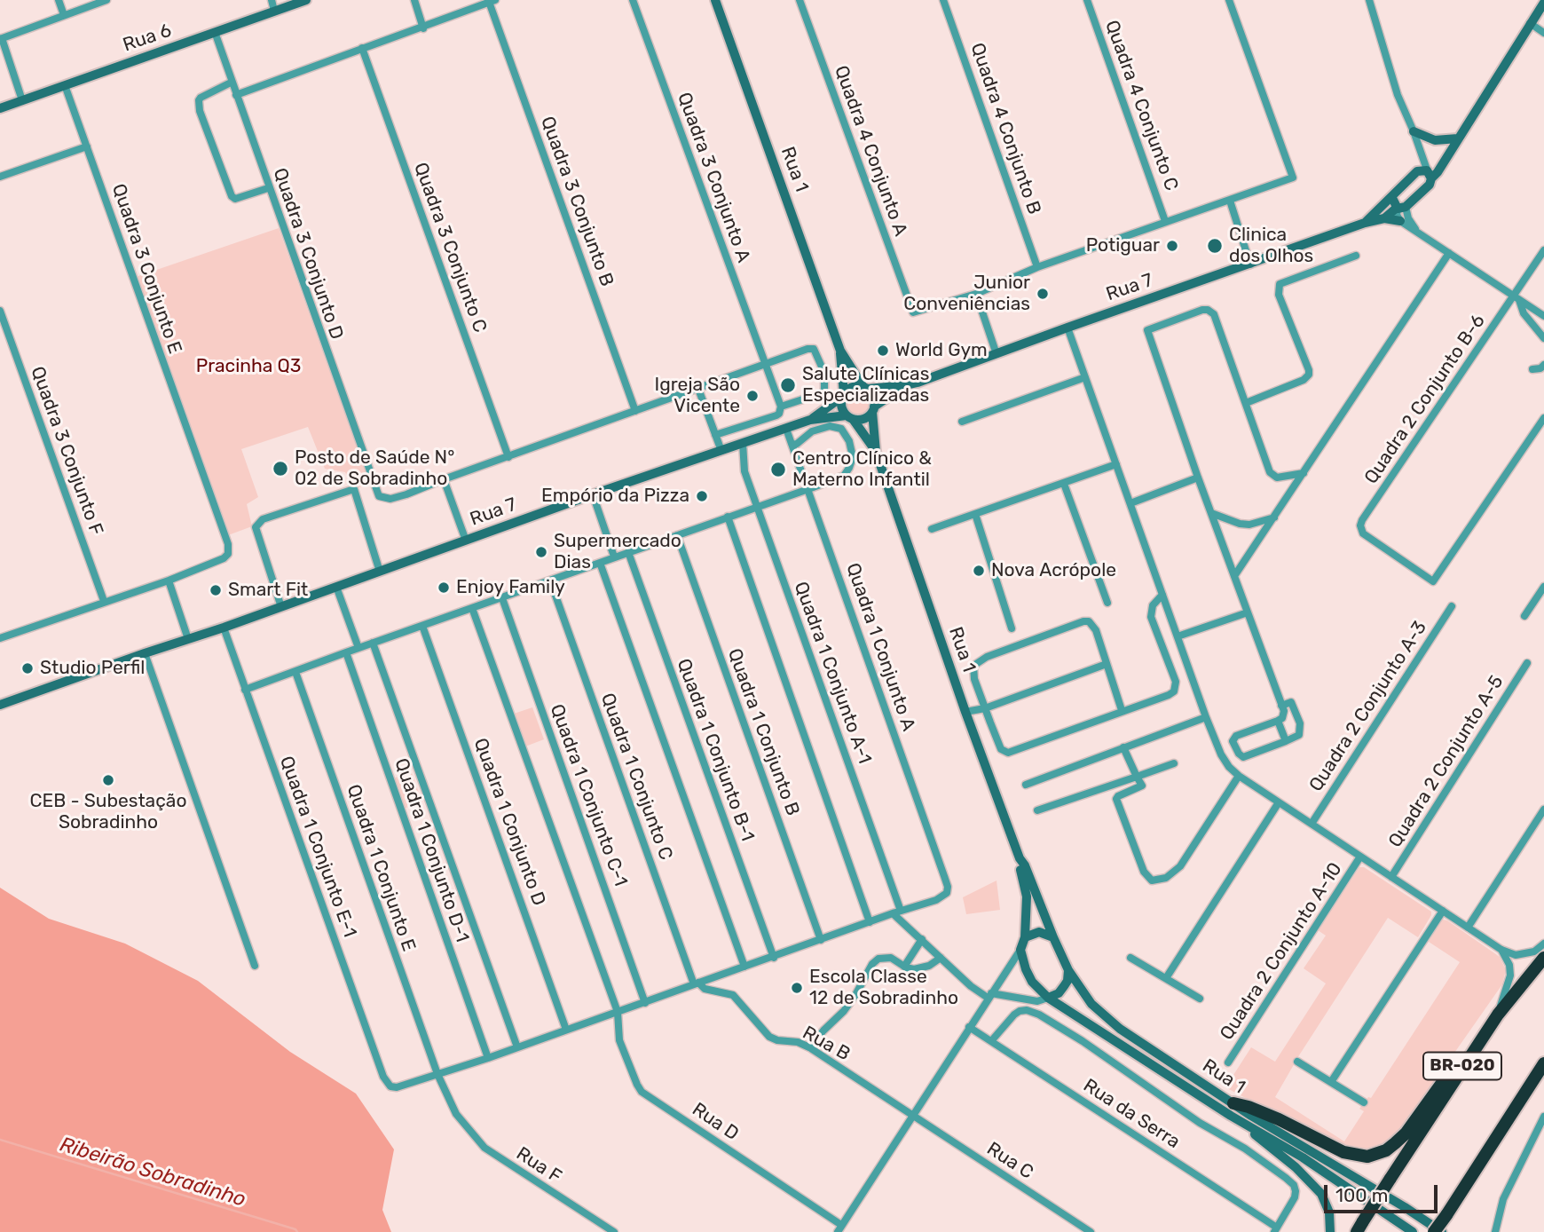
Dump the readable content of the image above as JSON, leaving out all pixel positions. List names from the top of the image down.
{
  "streets": {
    "highway": ["BR-020"],
    "main road": ["Rua 6", "Rua 1", "Rua 7"],
    "street": [
      "Quadra 4 Conjunto C",
      "Quadra 4 Conjunto B",
      "Quadra 4 Conjunto A",
      "Quadra 3 Conjunto A",
      "Quadra 3 Conjunto B",
      "Quadra 3 Conjunto C",
      "Quadra 3 Conjunto D",
      "Quadra 3 Conjunto E",
      "Quadra 2 Conjunto B-6",
      "Quadra 3 Conjunto F",
      "Quadra 1 Conjunto A",
      "Quadra 1 Conjunto A-1",
      "Quadra 2 Conjunto A-3",
      "Quadra 1 Conjunto B",
      "Quadra 1 Conjunto B-1",
      "Quadra 2 Conjunto A-5",
      "Quadra 1 Conjunto C",
      "Quadra 1 Conjunto C-1",
      "Quadra 1 Conjunto D",
      "Quadra 1 Conjunto E-1",
      "Quadra 1 Conjunto D-1",
      "Quadra 1 Conjunto E",
      "Quadra 2 Conjunto A-10",
      "Rua B",
      "Rua da Serra",
      "Rua D",
      "Rua C",
      "Rua F"
    ]
  },
  "crossings": [
    ["Rua 6", "Quadra 3 Conjunto D"],
    ["Rua 6", "Quadra 3 Conjunto E"],
    ["Rua 1", "Rua 7"],
    ["Rua 7", "Quadra 1 Conjunto A"],
    ["Rua 7", "Quadra 1 Conjunto A-1"],
    ["Rua 7", "Quadra 1 Conjunto E-1"],
    ["Quadra 1 Conjunto A", "Quadra 1 Conjunto A-1"],
    ["Quadra 1 Conjunto C", "Rua B"],
    ["Quadra 1 Conjunto E-1", "Quadra 1 Conjunto E"],
    ["Quadra 1 Conjunto E", "Rua F"],
    ["Rua B", "Rua C"]
  ],
  "water": ["Ribeirão Sobradinho"],
  "parks": ["Pracinha Q3"],
  "places": [
    "Potiguar",
    "Clinica dos Olhos",
    "Junior Conveniências",
    "World Gym",
    "Salute Clínicas Especializadas",
    "Igreja São Vicente",
    "Posto de Saúde N° 02 de Sobradinho",
    "Centro Clínico & Materno Infantil",
    "Empório da Pizza",
    "Supermercado Dias",
    "Nova Acrópole",
    "Enjoy Family",
    "Smart Fit",
    "Studio Perfil",
    "CEB - Subestação Sobradinho",
    "Escola Classe 12 de Sobradinho"
  ],
  "scale_bar": "100 m"
}
